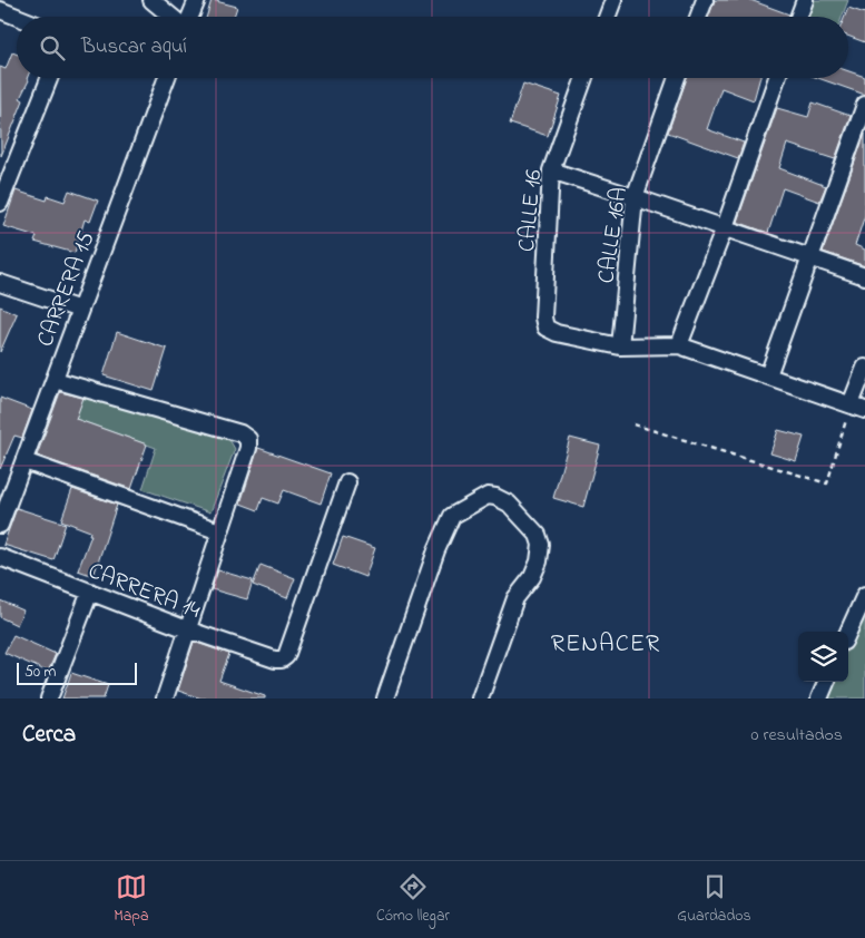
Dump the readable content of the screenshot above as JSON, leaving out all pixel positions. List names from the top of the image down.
{
  "streets": {
    "street": [
      "CALLE 16",
      "CALLE 16A",
      "CARRERA 15",
      "CARRERA 14"
    ]
  },
  "crossings": [
    ["CALLE 16", "CALLE 16A"]
  ],
  "districts": ["RENACER"],
  "scale_bar": "50 m",
  "page": {
    "search": "Buscar aquí",
    "scale": "50 m",
    "heading": ["Cerca", "0 resultados"],
    "nav": ["Mapa", "Cómo llegar", "Guardados"]
  }
}
